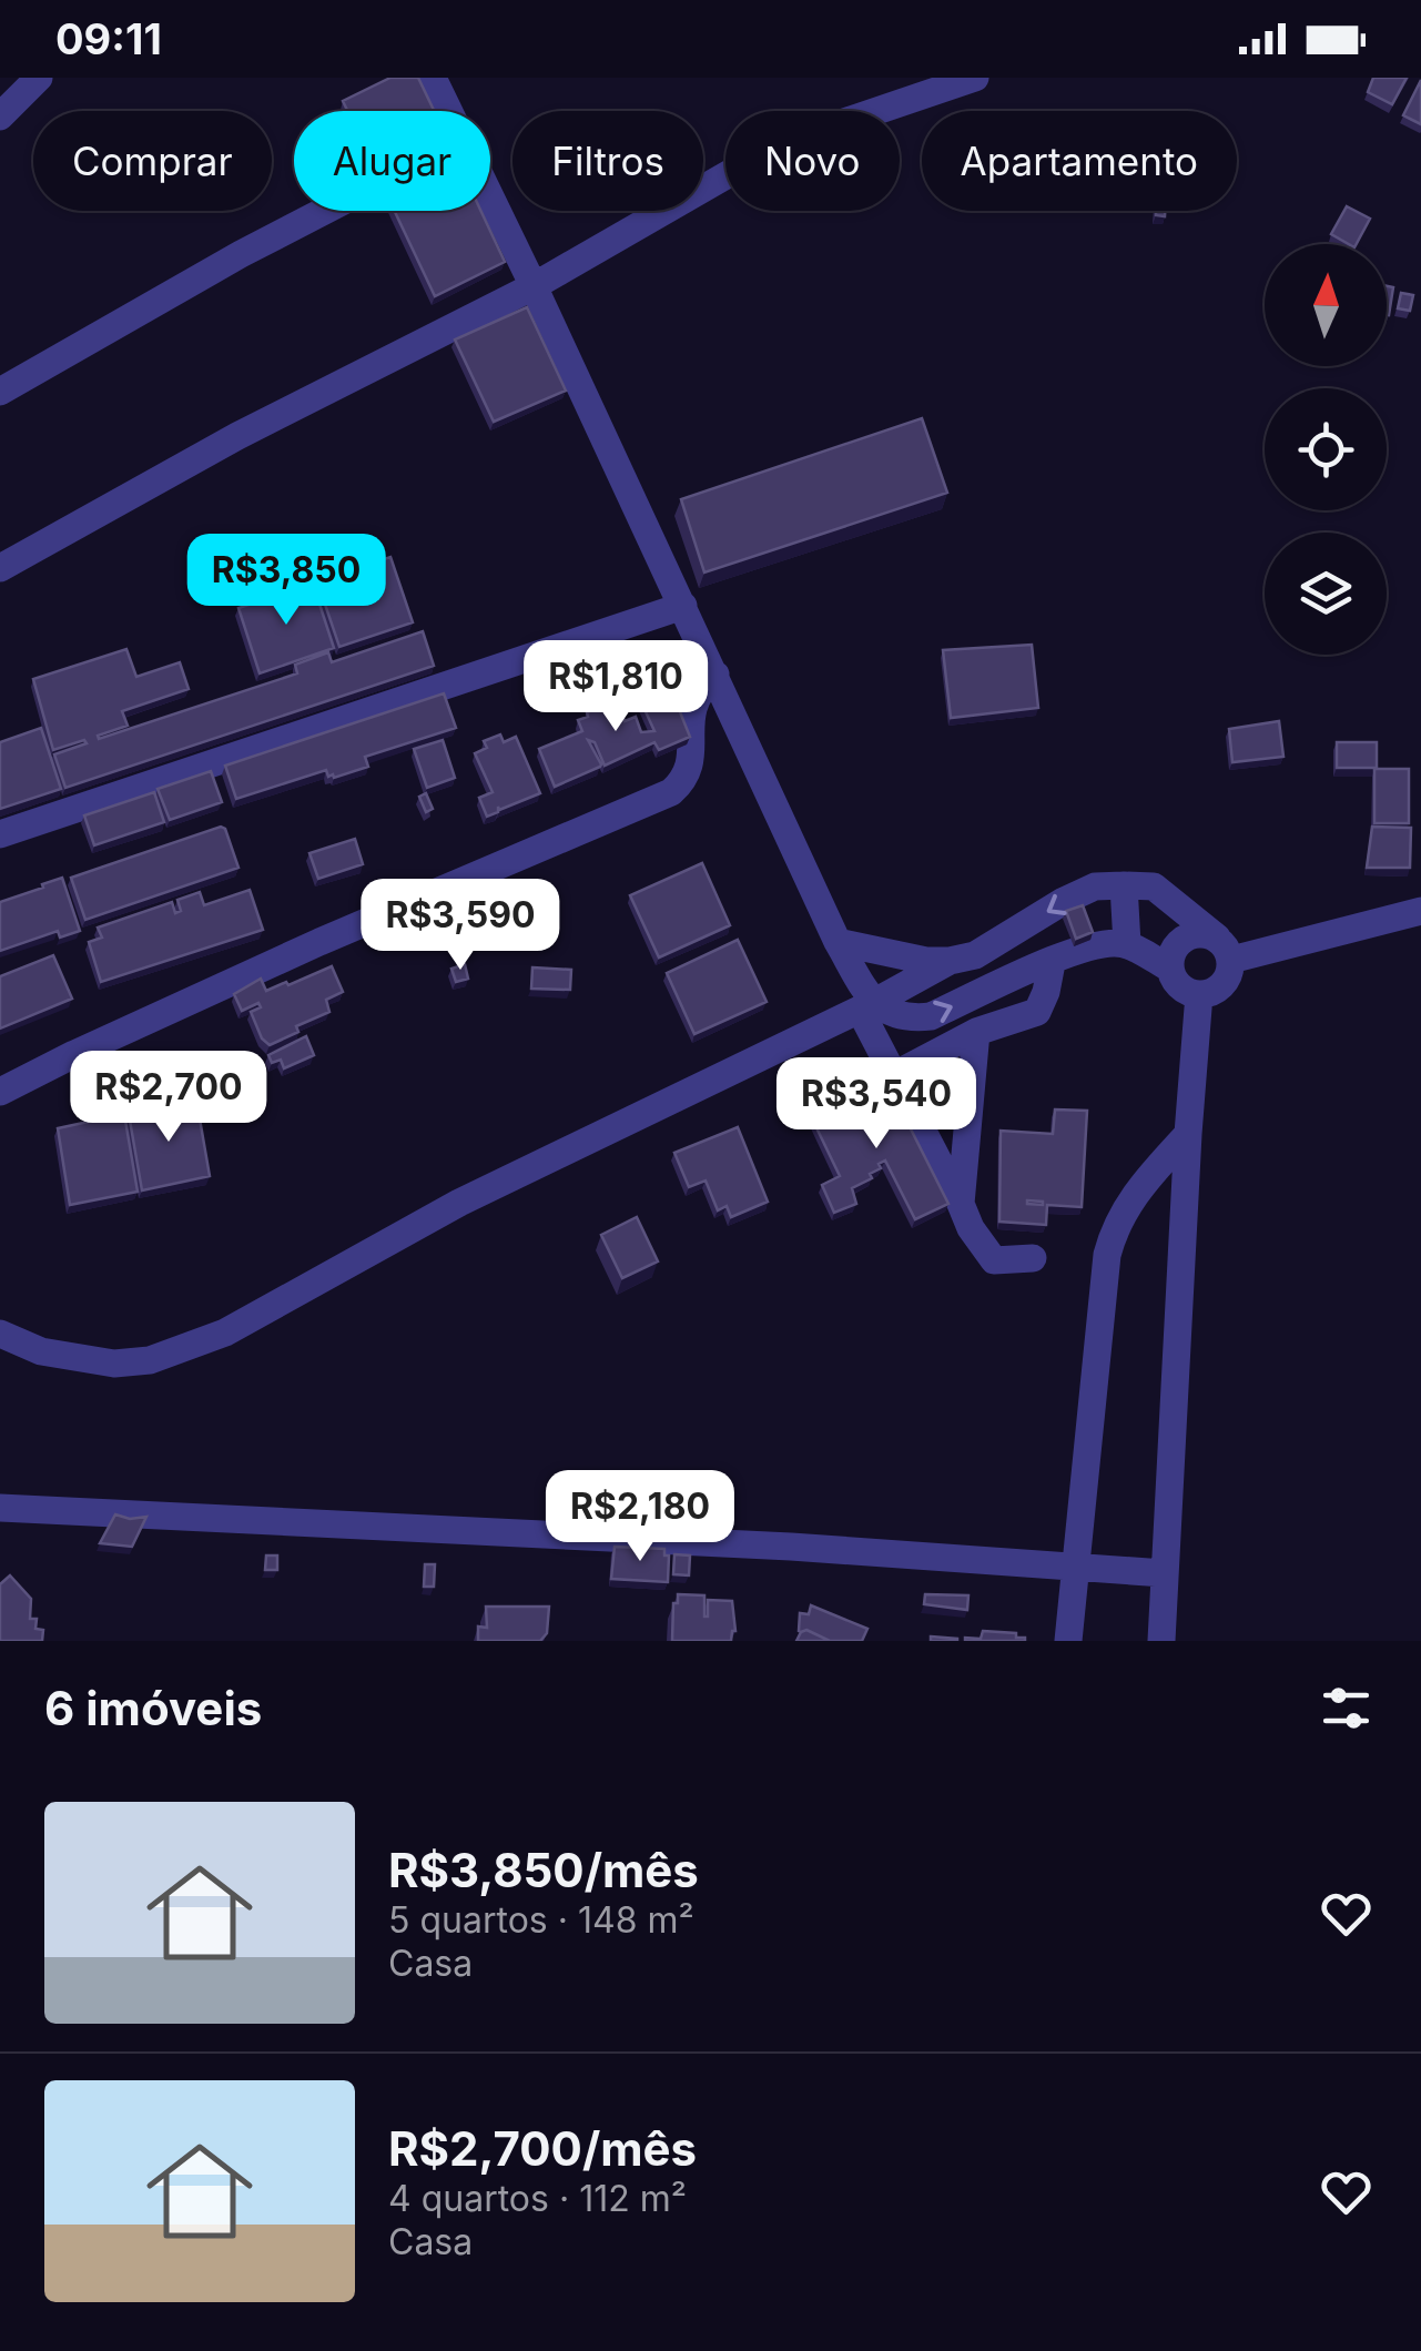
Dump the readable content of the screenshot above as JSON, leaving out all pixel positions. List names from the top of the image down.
{
  "north": "top",
  "page": {
    "status": "09:11",
    "chip": [
      "Comprar",
      "Alugar",
      "Filtros",
      "Novo",
      "Apartamento"
    ],
    "price": [
      "R$3,850",
      "R$1,810",
      "R$3,590",
      "R$2,700",
      "R$3,540",
      "R$2,180"
    ],
    "heading": "6 imóveis",
    "list": [
      {
        "name": "R$3,850/mês",
        "note": "5 quartos · 148 m² · Casa"
      },
      {
        "name": "R$2,700/mês",
        "note": "4 quartos · 112 m² · Casa"
      }
    ]
  }
}
